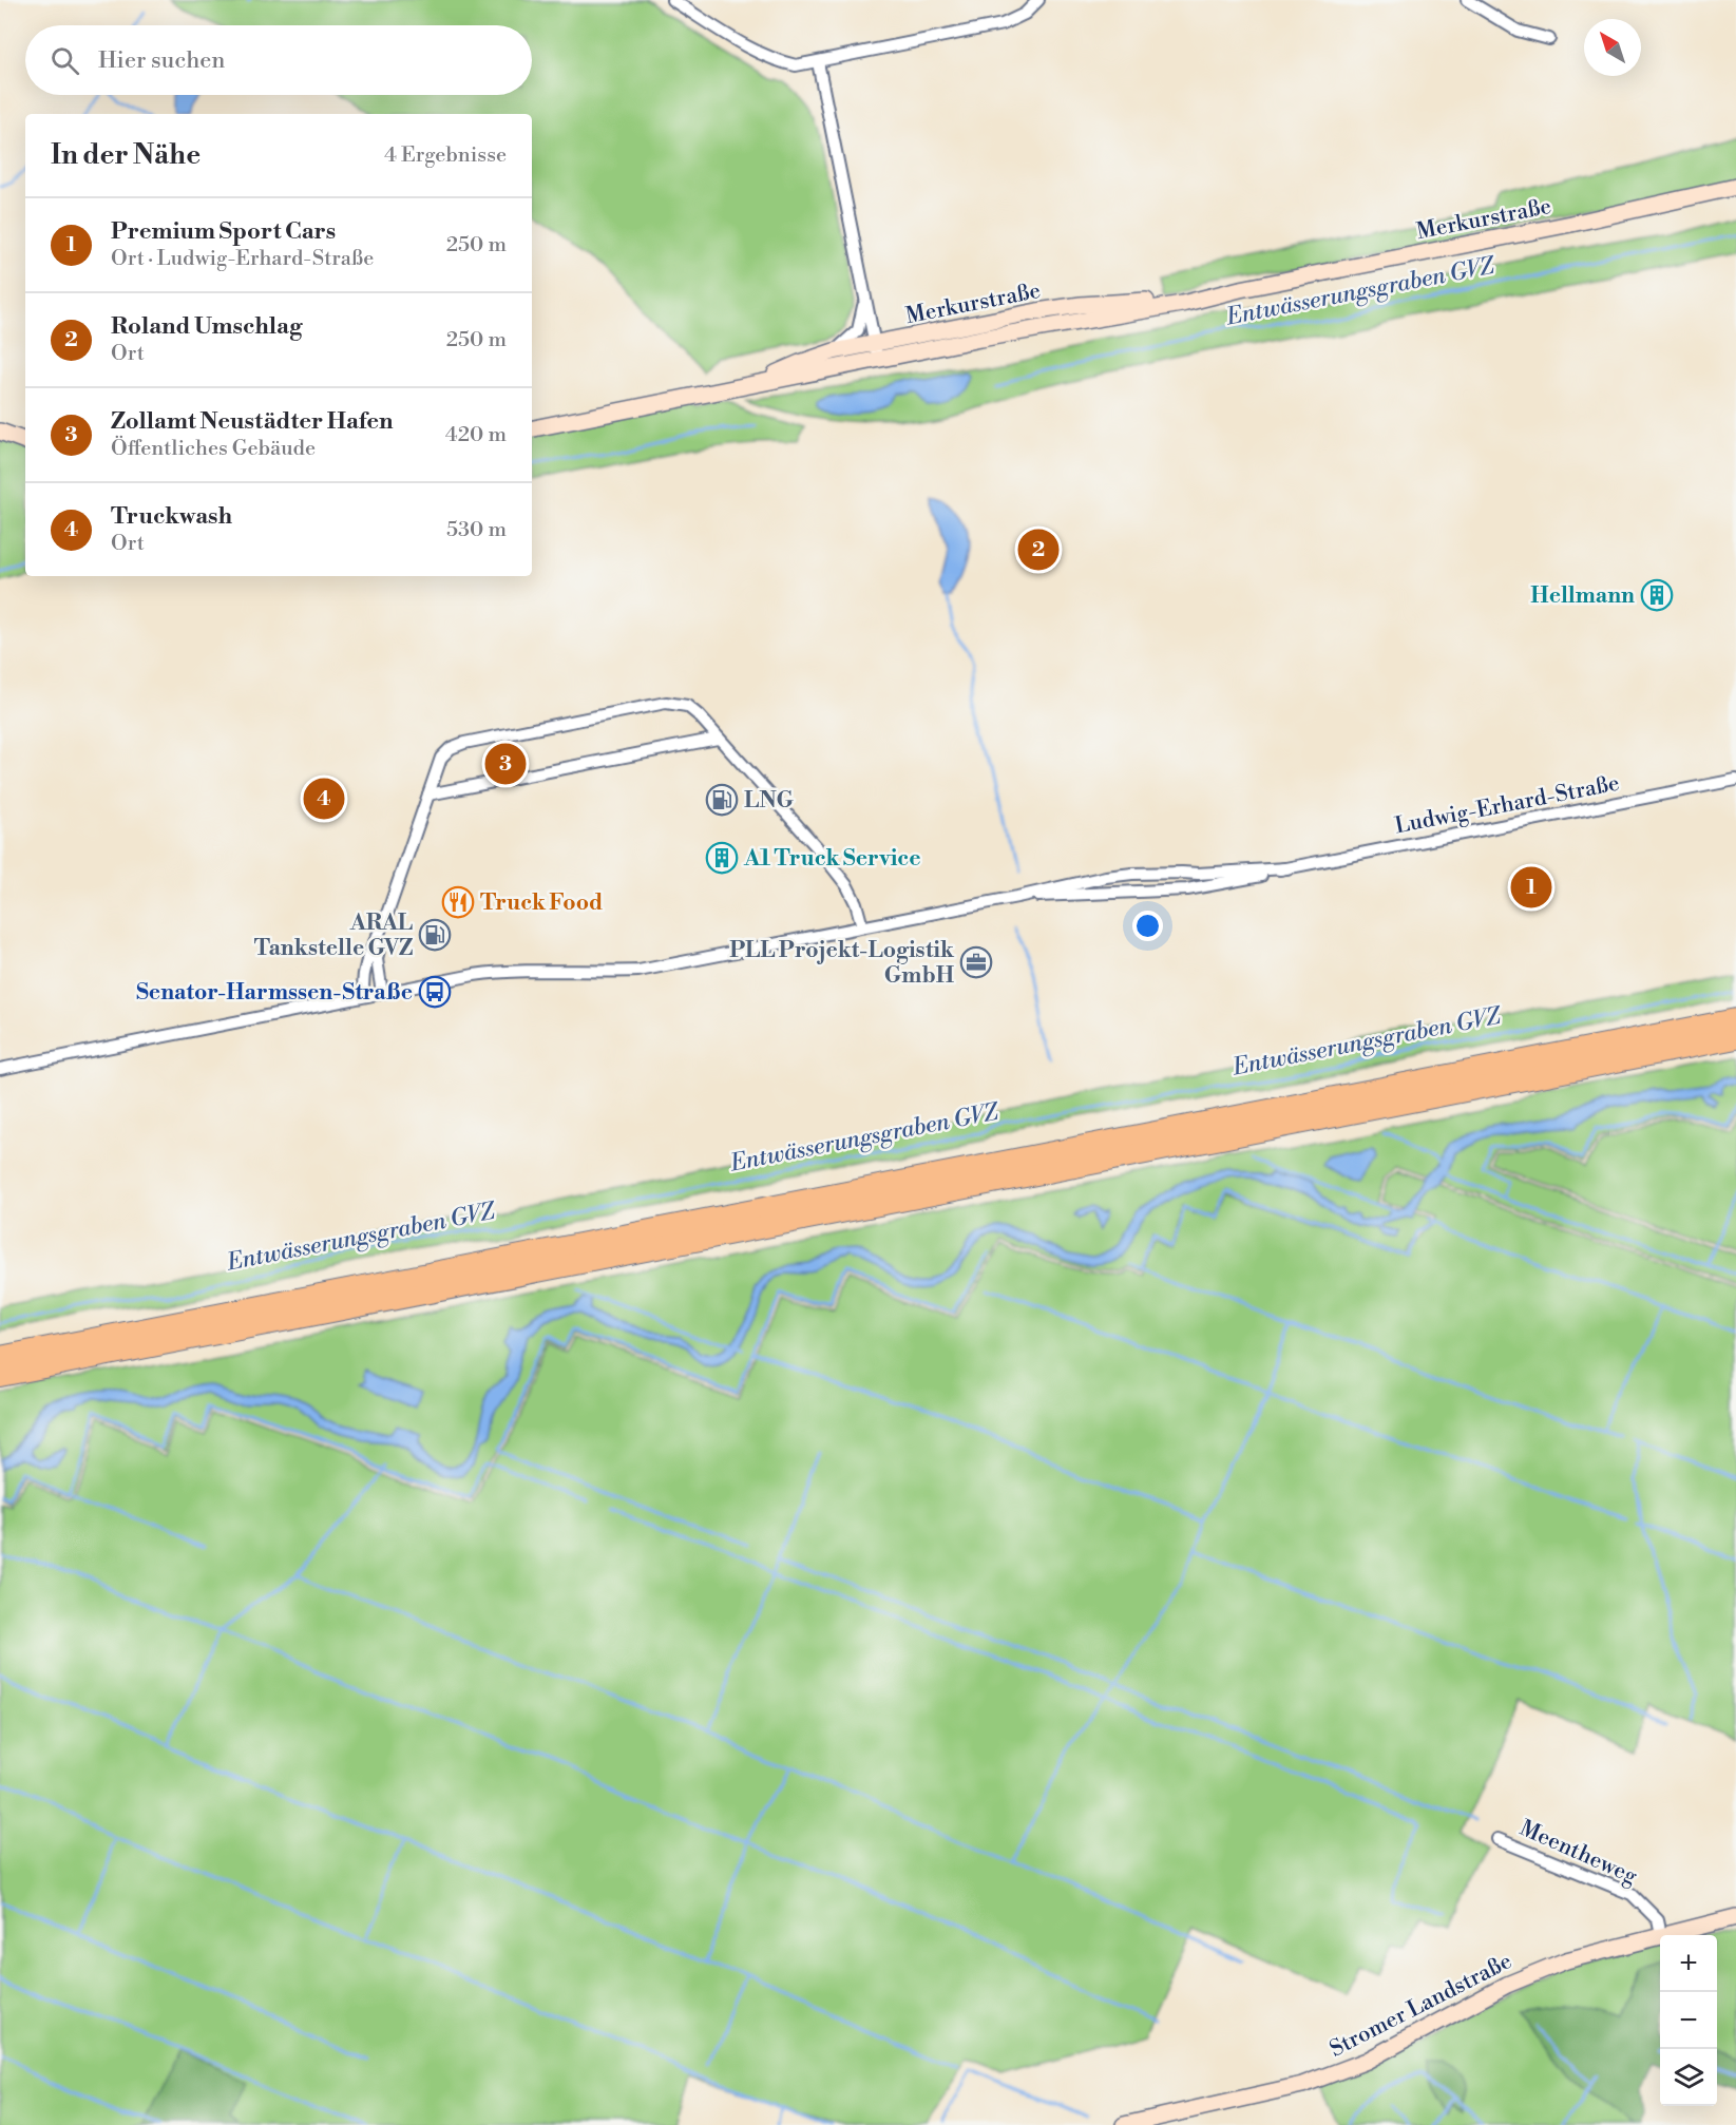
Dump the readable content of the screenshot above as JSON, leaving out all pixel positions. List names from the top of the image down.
{
  "streets": {
    "street": [
      "Merkurstraße",
      "Ludwig-Erhard-Straße",
      "Meentheweg",
      "Stromer Landstraße"
    ]
  },
  "crossings": [
    ["Meentheweg", "Stromer Landstraße"]
  ],
  "water": ["Entwässerungsgraben GVZ"],
  "places": {
    "building": ["Hellmann", "A1 Truck Service"],
    "fuel station": ["LNG", "ARAL Tankstelle GVZ"],
    "restaurant": ["Truck Food"],
    "office": ["PLL Projekt-Logistik GmbH"],
    "bus stop": ["Senator-Harmssen-Straße"]
  },
  "north": "top left",
  "page": {
    "search": "Hier suchen",
    "heading": ["In der Nähe", "4 Ergebnisse"],
    "list": [
      {
        "mark": "1",
        "name": "Premium Sport Cars",
        "note": "Ort · Ludwig-Erhard-Straße",
        "value": "250 m"
      },
      {
        "mark": "2",
        "name": "Roland Umschlag",
        "note": "Ort",
        "value": "250 m"
      },
      {
        "mark": "3",
        "name": "Zollamt Neustädter Hafen",
        "note": "Öffentliches Gebäude",
        "value": "420 m"
      },
      {
        "mark": "4",
        "name": "Truckwash",
        "note": "Ort",
        "value": "530 m"
      }
    ],
    "pins": [
      "2",
      "3",
      "4",
      "1"
    ],
    "map_buttons": ["+", "−"]
  }
}
